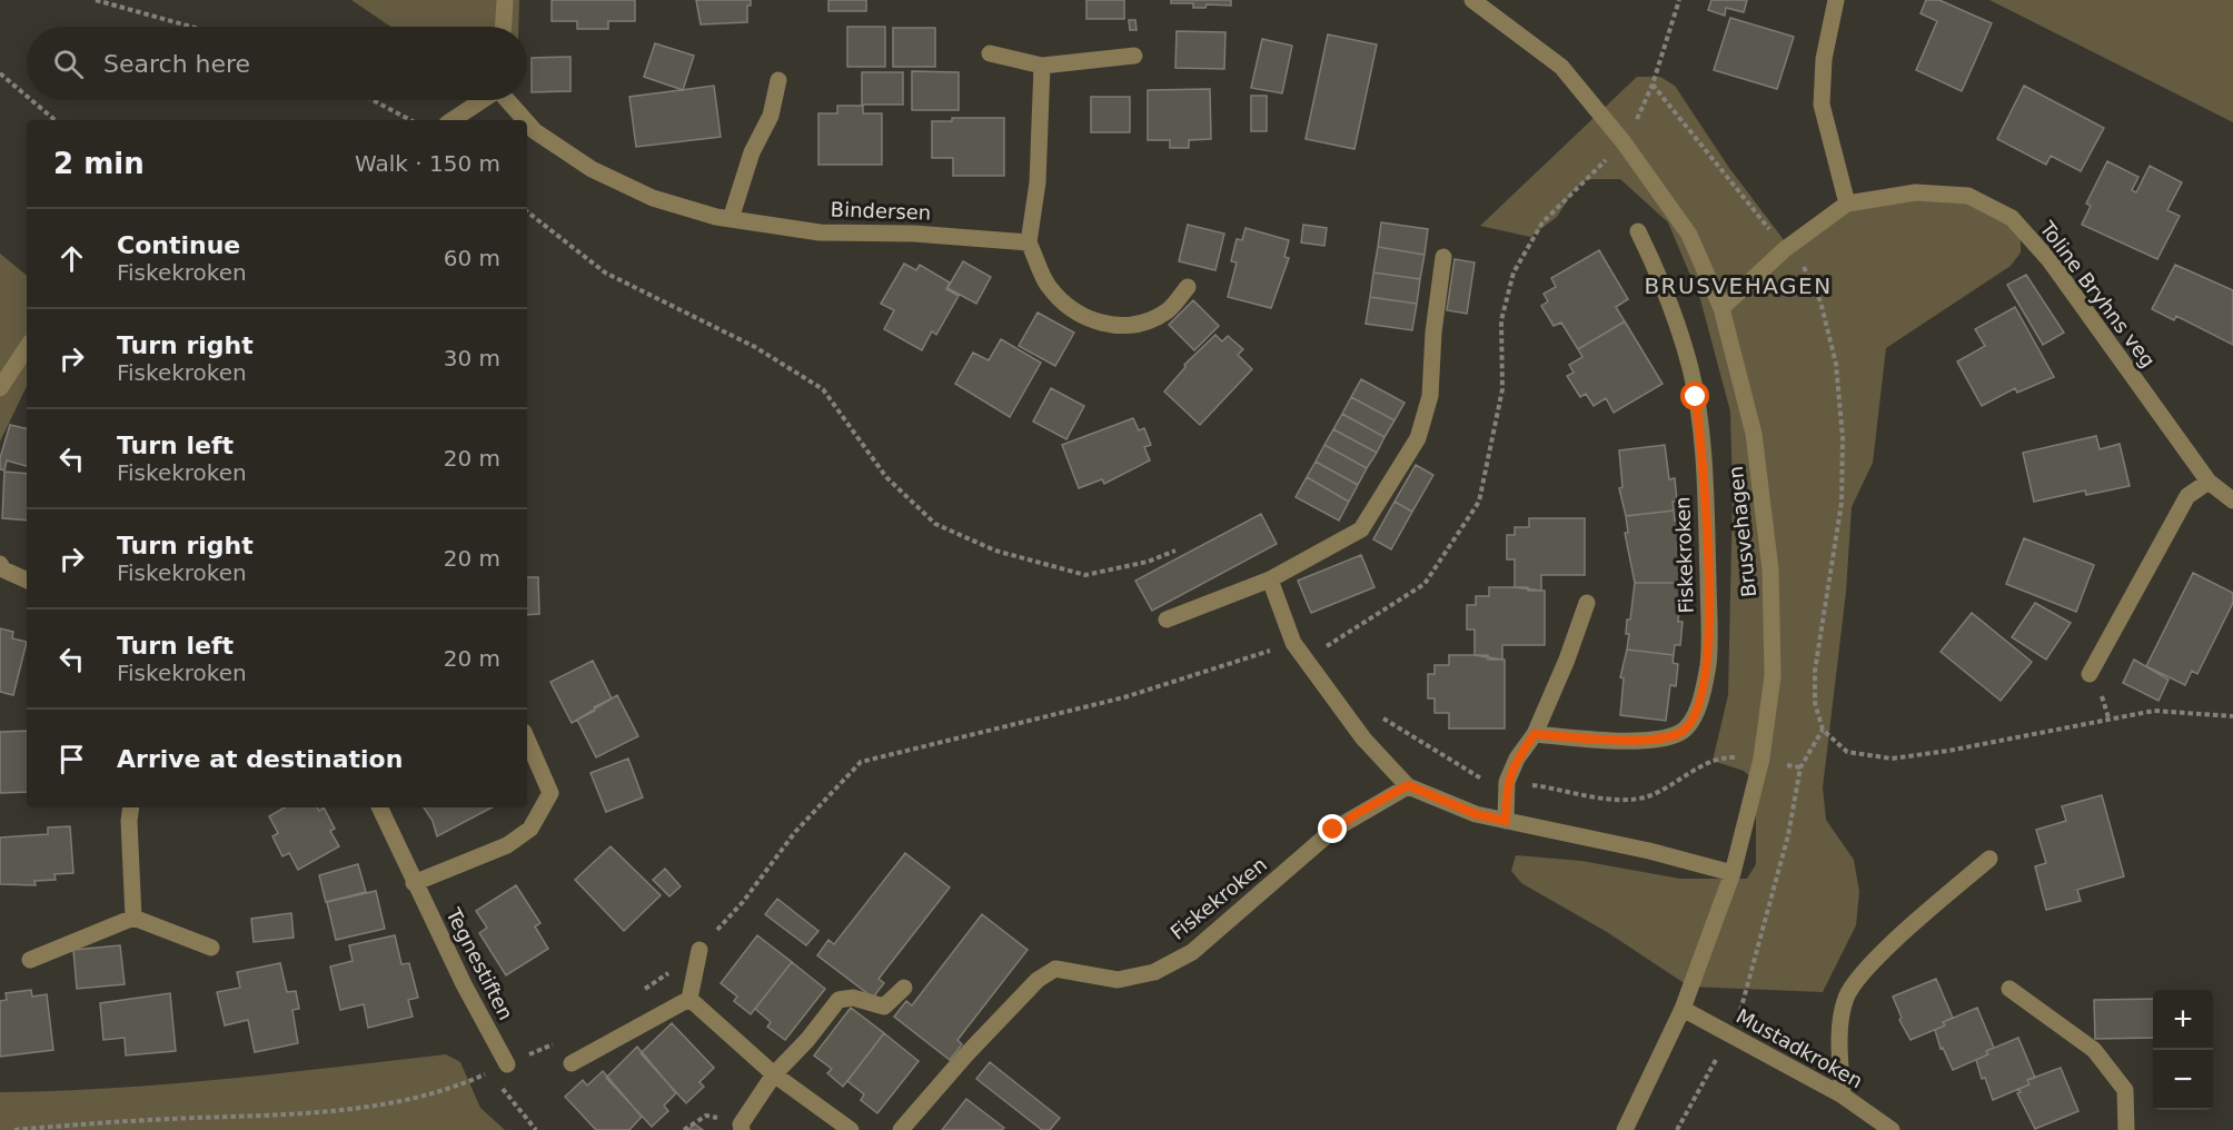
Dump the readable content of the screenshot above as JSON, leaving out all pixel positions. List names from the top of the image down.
{
  "streets": {
    "street": [
      "Bindersen",
      "Toline Bryhns veg",
      "Brusvehagen",
      "Fiskekroken",
      "Tegnestiften",
      "Mustadkroken"
    ]
  },
  "crossings": [
    ["Toline Bryhns veg", "Brusvehagen"],
    ["Brusvehagen", "Mustadkroken"]
  ],
  "districts": ["BRUSVEHAGEN"],
  "page": {
    "search": "Search here",
    "heading": ["2 min", "Walk · 150 m"],
    "list": [
      ["Continue", "Fiskekroken", "60 m"],
      ["Turn right", "Fiskekroken", "30 m"],
      ["Turn left", "Fiskekroken", "20 m"],
      ["Turn right", "Fiskekroken", "20 m"],
      ["Turn left", "Fiskekroken", "20 m"],
      "Arrive at destination"
    ],
    "map_buttons": ["+", "−"]
  }
}
